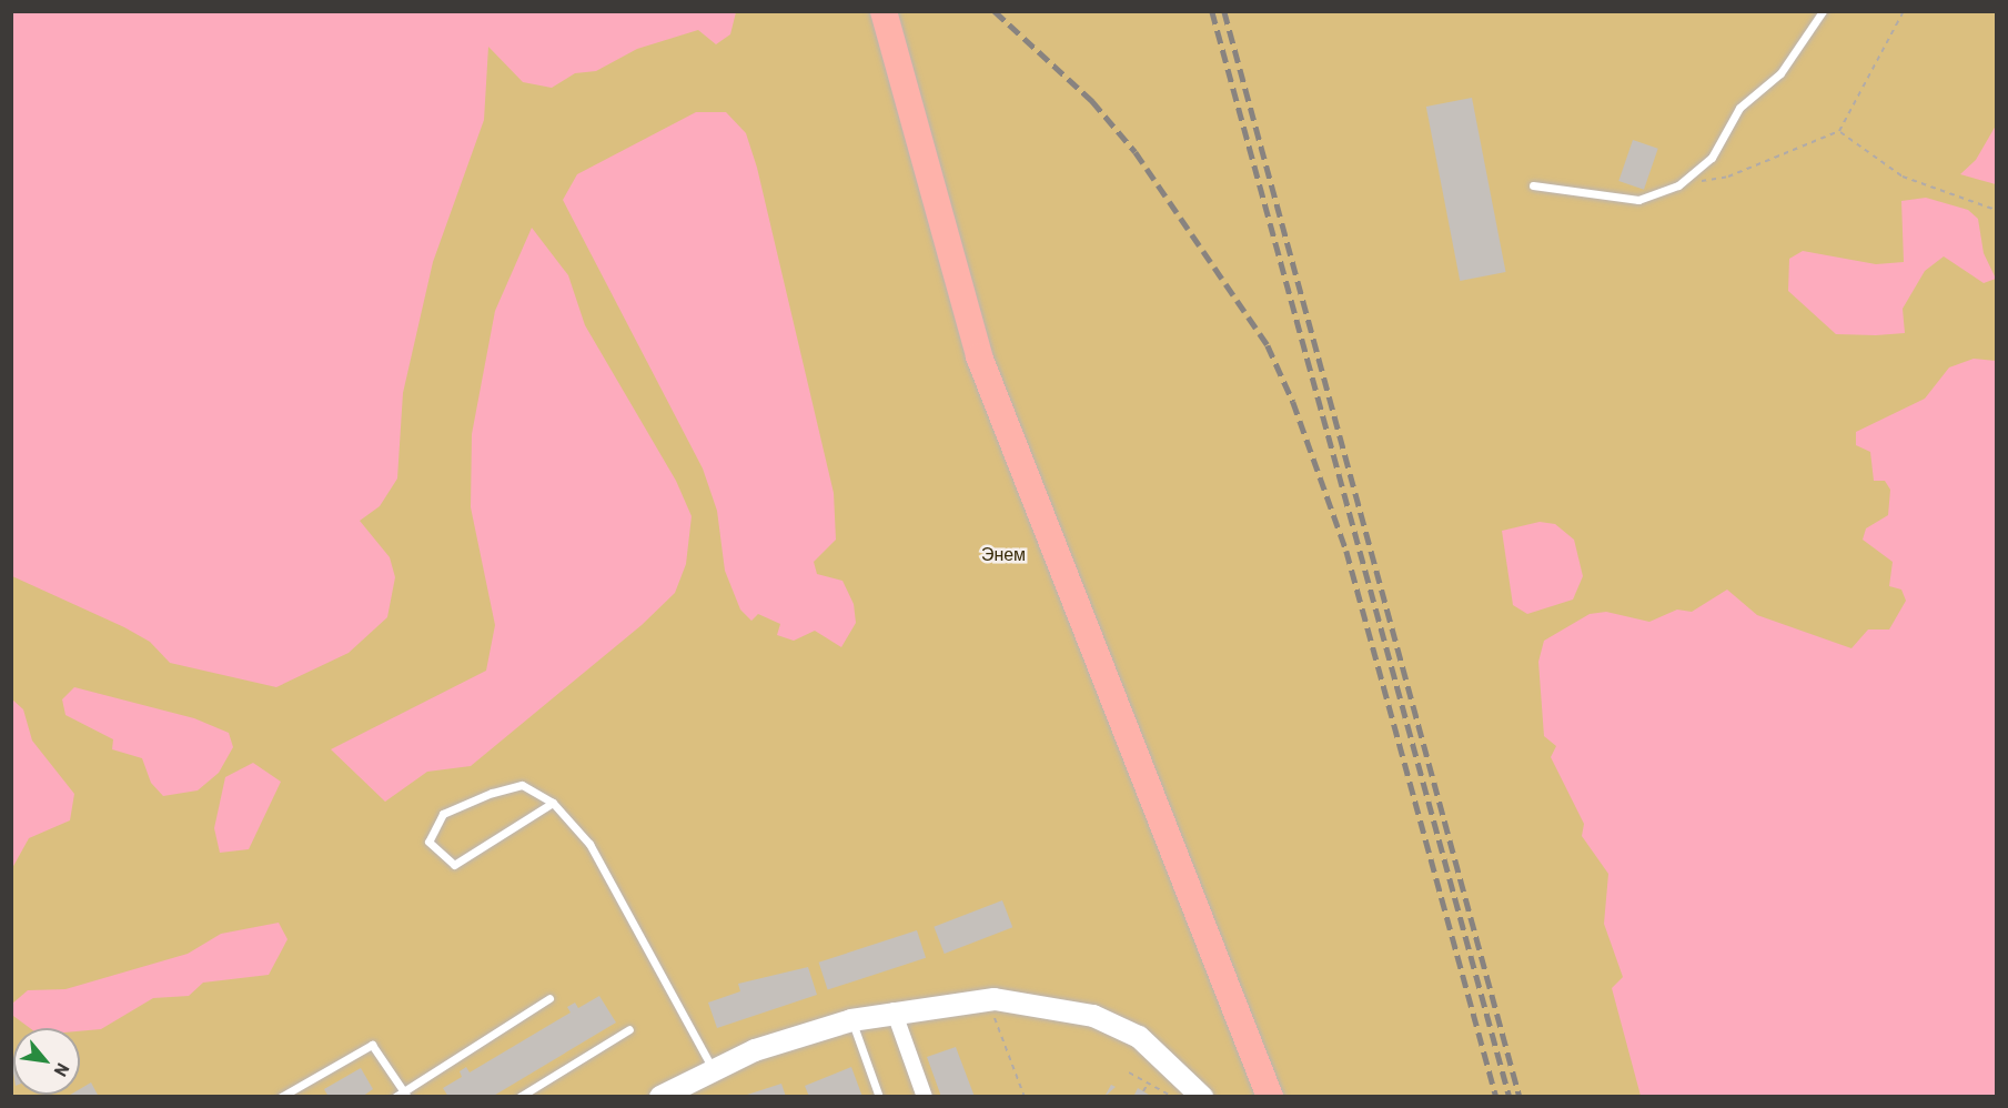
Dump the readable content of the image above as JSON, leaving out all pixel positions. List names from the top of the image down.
{
  "parks": ["Энем"],
  "north": "bottom right"
}
